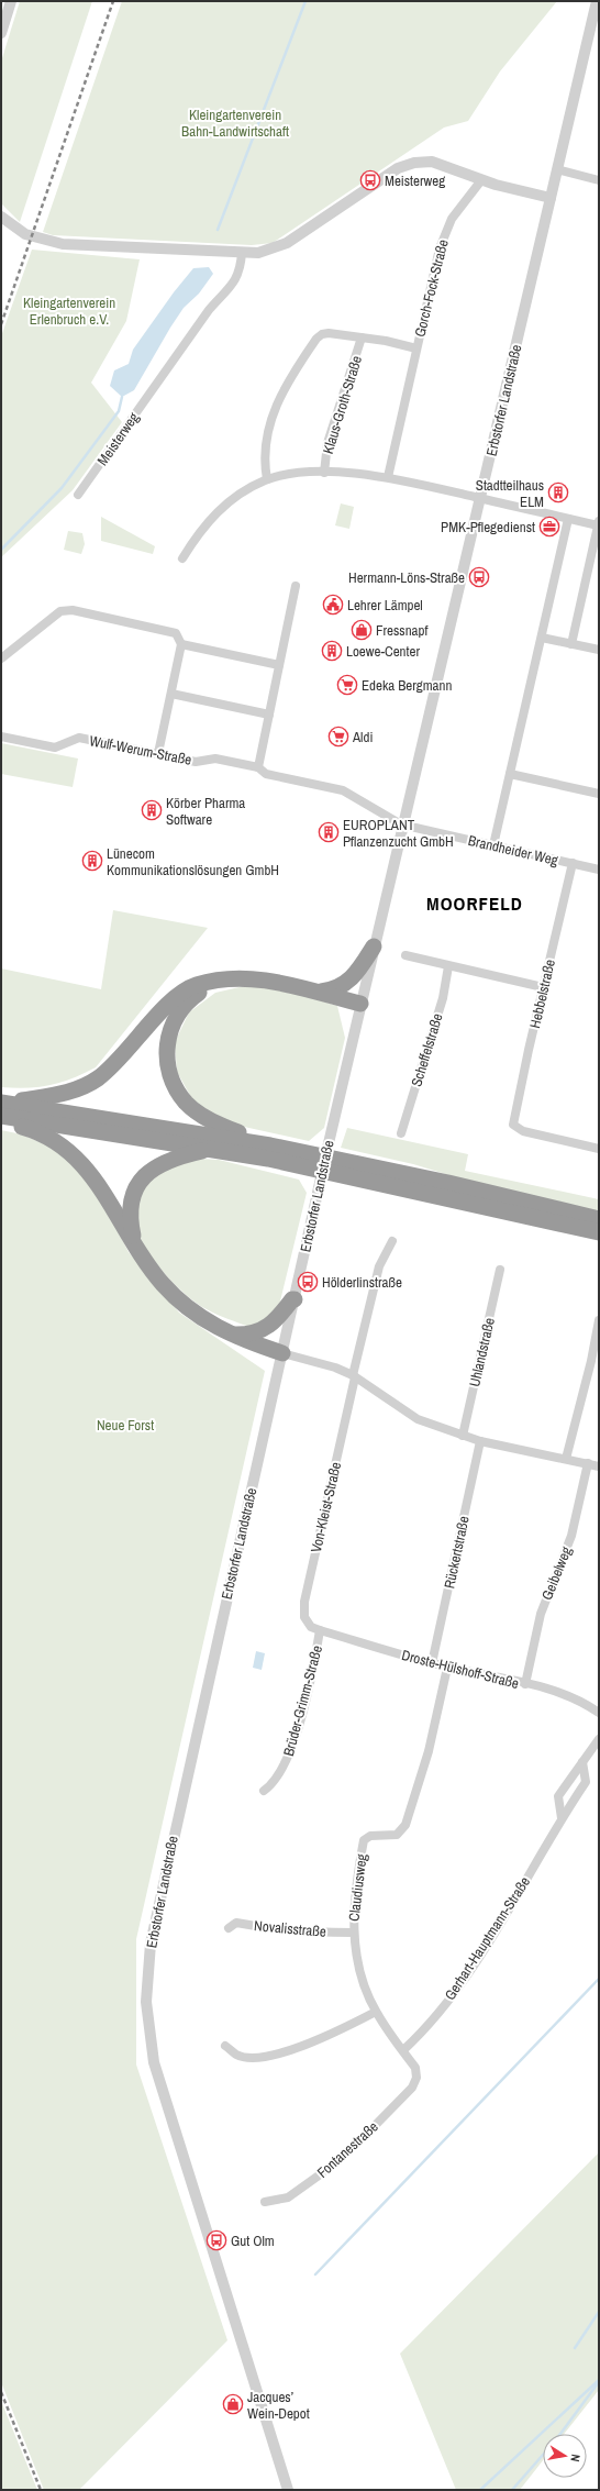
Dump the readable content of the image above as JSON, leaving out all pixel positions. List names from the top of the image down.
{
  "streets": {
    "street": [
      "Gorch-Fock-Straße",
      "Erbstorfer Landstraße",
      "Klaus-Groth-Straße",
      "Meisterweg",
      "Wulf-Werum-Straße",
      "Brandheider Weg",
      "Hebbelstraße",
      "Scheffelstraße",
      "Uhlandstraße",
      "Von-Kleist-Straße",
      "Rückertstraße",
      "Geibelweg",
      "Droste-Hülshoff-Straße",
      "Brüder-Grimm-Straße",
      "Claudiusweg",
      "Novalisstraße",
      "Gerhart-Hauptmann-Straße",
      "Fontanestraße"
    ]
  },
  "crossings": [
    ["Gorch-Fock-Straße", "Klaus-Groth-Straße"],
    ["Erbstorfer Landstraße", "Klaus-Groth-Straße"],
    ["Erbstorfer Landstraße", "Wulf-Werum-Straße"],
    ["Erbstorfer Landstraße", "Brandheider Weg"],
    ["Wulf-Werum-Straße", "Brandheider Weg"],
    ["Brandheider Weg", "Hebbelstraße"],
    ["Von-Kleist-Straße", "Droste-Hülshoff-Straße"],
    ["Von-Kleist-Straße", "Brüder-Grimm-Straße"],
    ["Rückertstraße", "Droste-Hülshoff-Straße"],
    ["Geibelweg", "Droste-Hülshoff-Straße"],
    ["Droste-Hülshoff-Straße", "Brüder-Grimm-Straße"],
    ["Droste-Hülshoff-Straße", "Claudiusweg"],
    ["Claudiusweg", "Novalisstraße"],
    ["Claudiusweg", "Gerhart-Hauptmann-Straße"],
    ["Claudiusweg", "Fontanestraße"]
  ],
  "districts": ["MOORFELD"],
  "parks": ["Kleingartenverein Bahn-Landwirtschaft", "Kleingartenverein Erlenbruch e.V.", "Neue Forst"],
  "places": {
    "bus stop": [
      "Meisterweg",
      "Hermann-Löns-Straße",
      "Hölderlinstraße",
      "Gut Olm"
    ],
    "building": [
      "Stadtteilhaus ELM",
      "Loewe-Center",
      "Körber Pharma Software",
      "EUROPLANT Pflanzenzucht GmbH",
      "Lünecom Kommunikationslösungen GmbH"
    ],
    "office": ["PMK-Pflegedienst"],
    "public building": ["Lehrer Lämpel"],
    "shop": ["Fressnapf", "Jacques’ Wein-Depot"],
    "supermarket": ["Edeka Bergmann", "Aldi"]
  },
  "north": "right"
}
